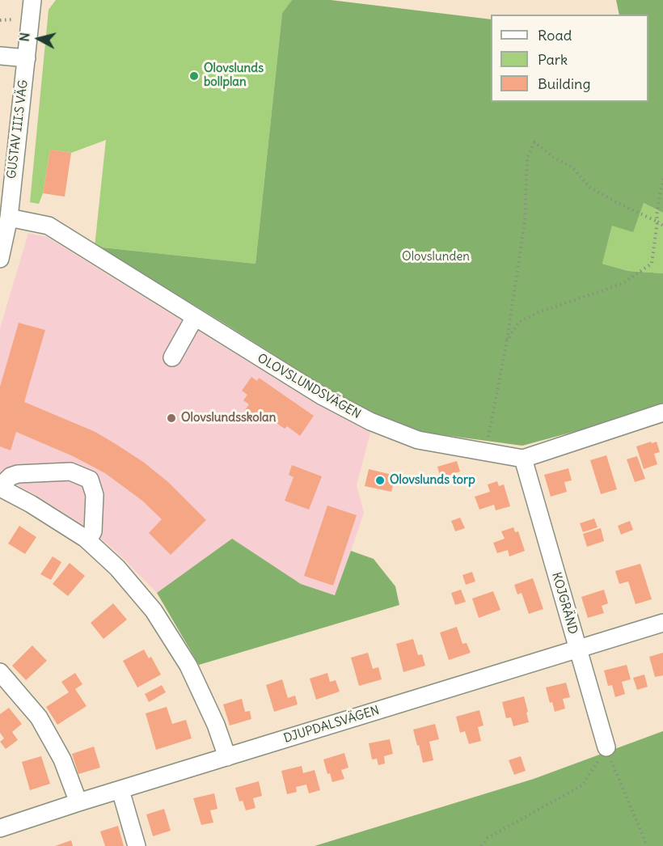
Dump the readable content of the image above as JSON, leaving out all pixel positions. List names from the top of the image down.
{
  "streets": {
    "street": [
      "GUSTAV III:S VÄG",
      "OLOVSLUNDSVÄGEN",
      "KOJGRÄND",
      "DJUPDALSVÄGEN"
    ]
  },
  "crossings": [
    ["GUSTAV III:S VÄG", "OLOVSLUNDSVÄGEN"],
    ["OLOVSLUNDSVÄGEN", "KOJGRÄND"],
    ["KOJGRÄND", "DJUPDALSVÄGEN"]
  ],
  "parks": ["Olovslunden"],
  "places": ["Olovslunds bollplan", "Olovslundsskolan", "Olovslunds torp"],
  "legend": ["Road", "Park", "Building"],
  "north": "left"
}
